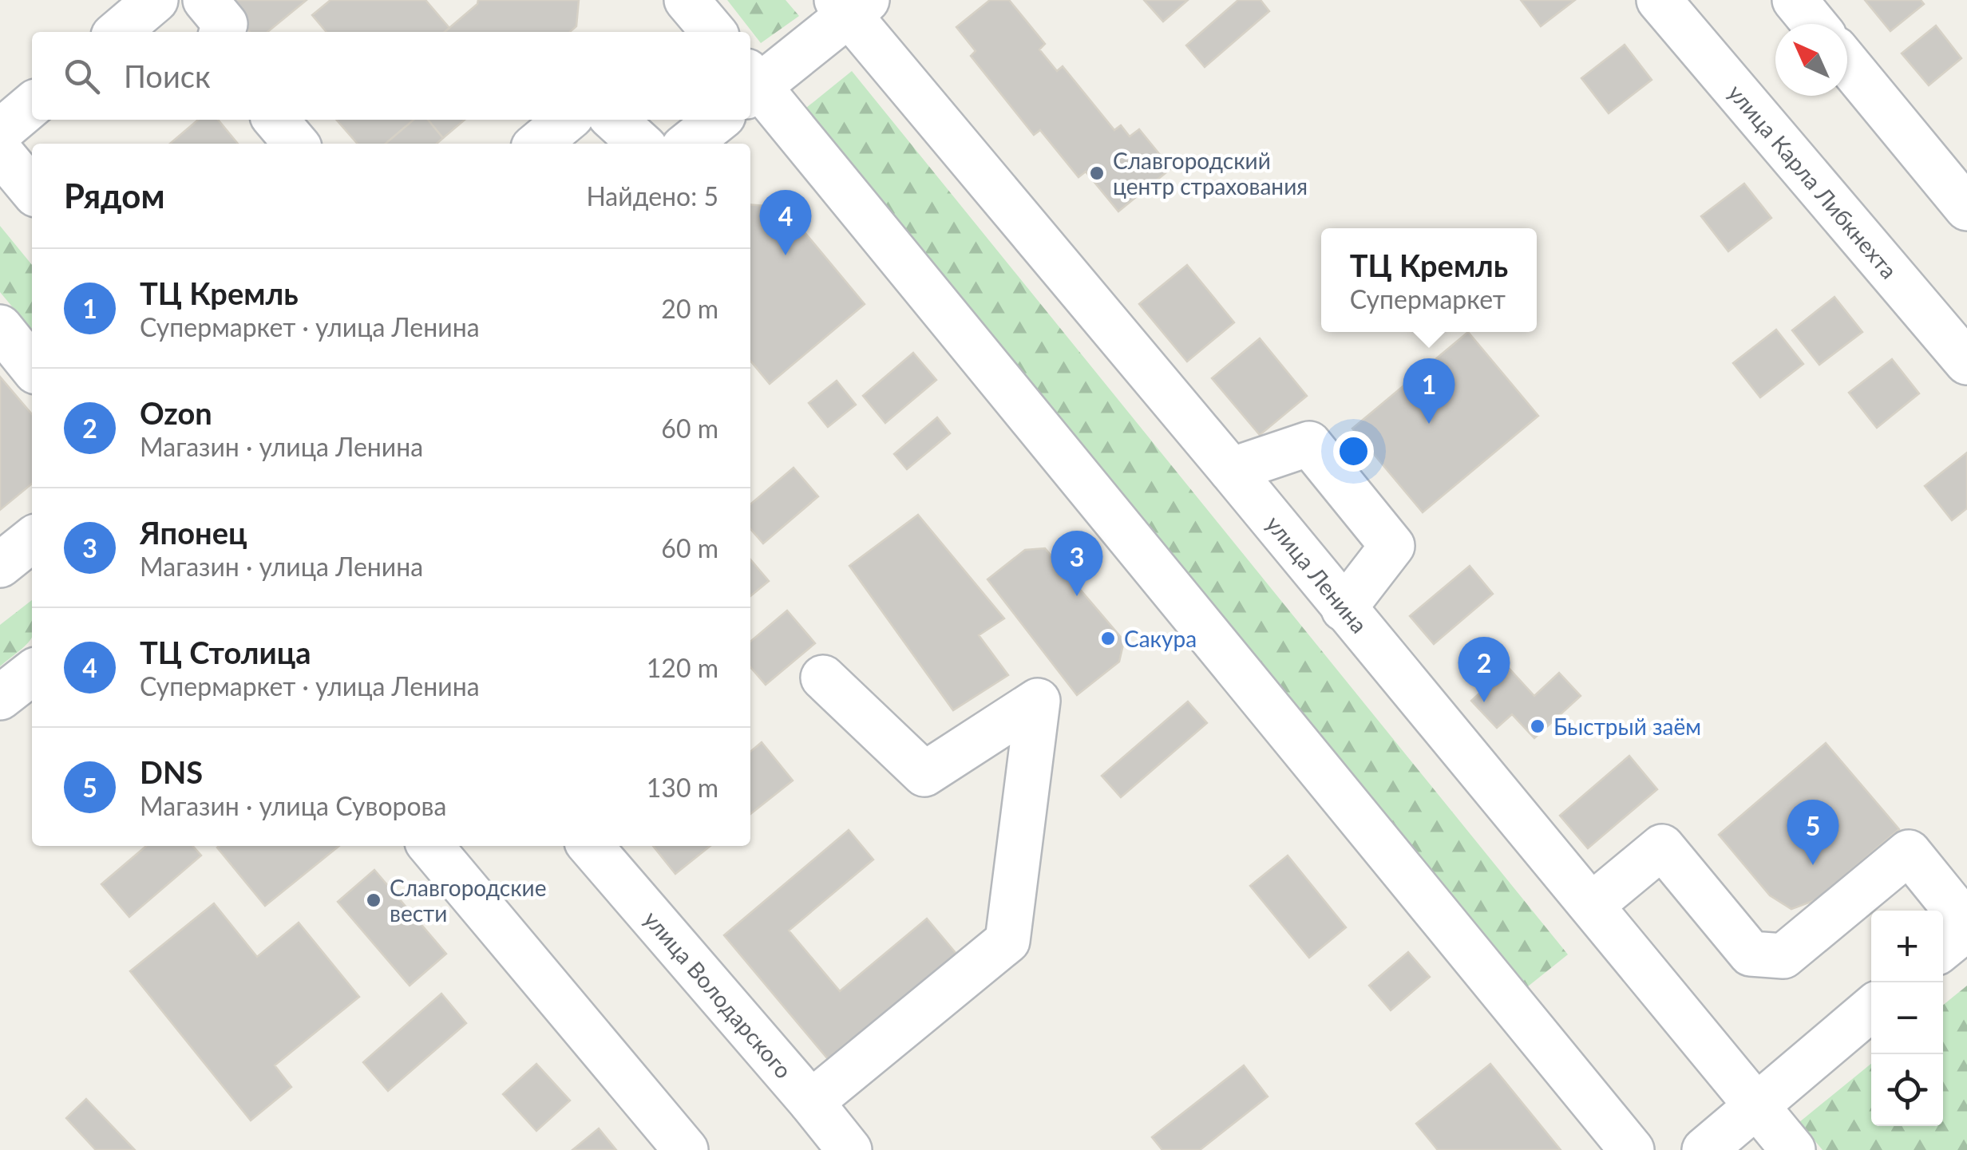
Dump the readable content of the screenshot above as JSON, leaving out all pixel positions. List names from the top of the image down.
{
  "streets": {
    "street": ["улица Карла Либкнехта", "улица Ленина", "улица Володарского"]
  },
  "places": [
    "Славгородский центр страхования",
    "Сакура",
    "Быстрый заём",
    "Славгородские вести"
  ],
  "north": "top left",
  "page": {
    "search": "Поиск",
    "heading": ["Рядом", "Найдено: 5"],
    "pins": [
      "4",
      "1",
      "3",
      "2",
      "5"
    ],
    "popup": ["ТЦ Кремль", "Супермаркет"],
    "list": [
      {
        "mark": "1",
        "name": "ТЦ Кремль",
        "note": "Супермаркет · улица Ленина",
        "value": "20 m"
      },
      {
        "mark": "2",
        "name": "Ozon",
        "note": "Магазин · улица Ленина",
        "value": "60 m"
      },
      {
        "mark": "3",
        "name": "Японец",
        "note": "Магазин · улица Ленина",
        "value": "60 m"
      },
      {
        "mark": "4",
        "name": "ТЦ Столица",
        "note": "Супермаркет · улица Ленина",
        "value": "120 m"
      },
      {
        "mark": "5",
        "name": "DNS",
        "note": "Магазин · улица Суворова",
        "value": "130 m"
      }
    ],
    "map_buttons": ["+", "−"]
  }
}
